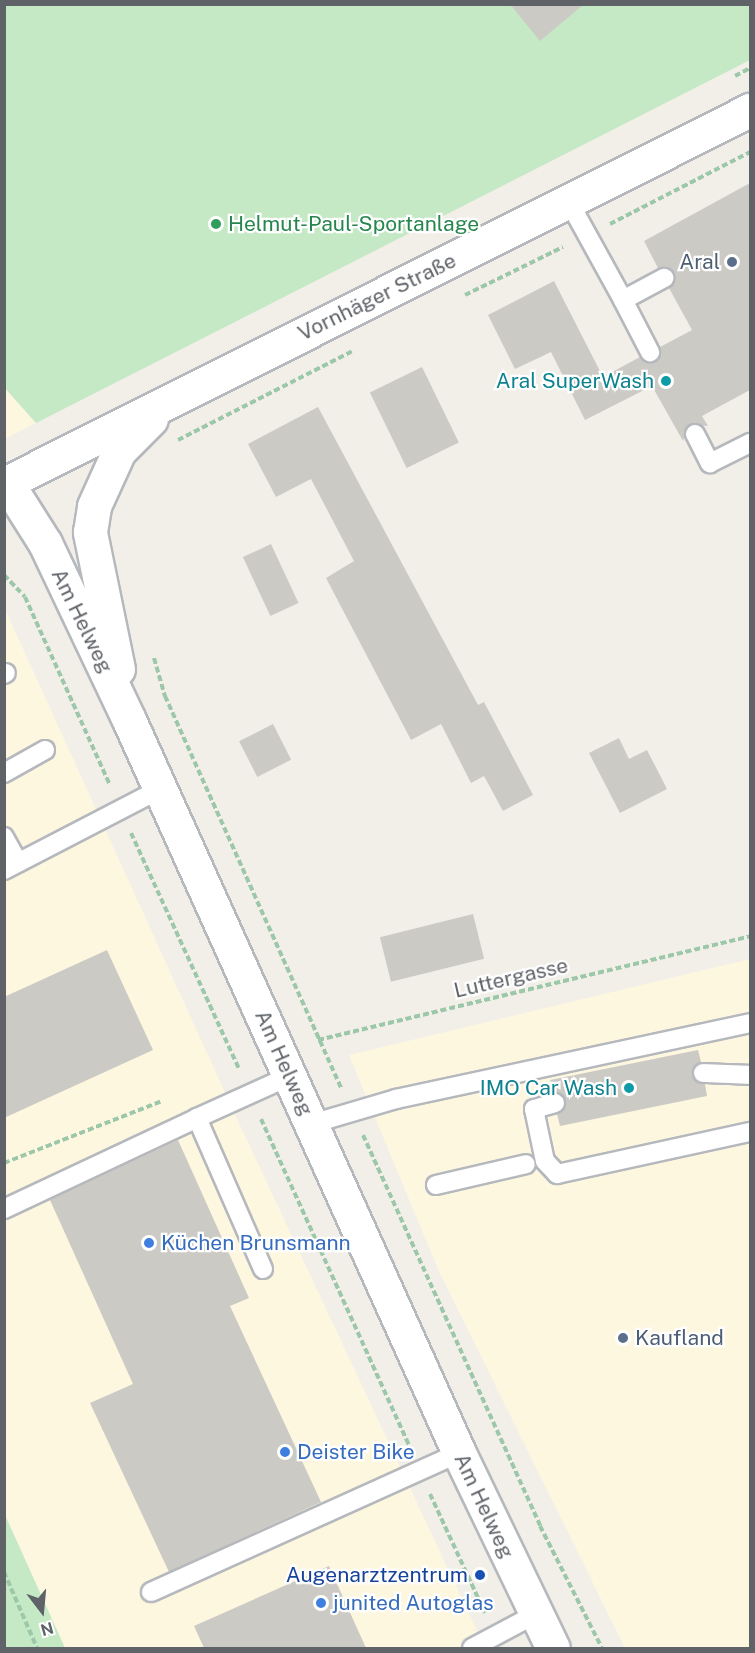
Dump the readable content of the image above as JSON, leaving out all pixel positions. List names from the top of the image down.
{
  "streets": {
    "main road": ["Vornhäger Straße", "Am Helweg"],
    "path": ["Luttergasse"]
  },
  "crossings": [
    ["Vornhäger Straße", "Am Helweg"],
    ["Am Helweg", "Luttergasse"]
  ],
  "places": [
    "Helmut-Paul-Sportanlage",
    "Aral",
    "Aral SuperWash",
    "IMO Car Wash",
    "Küchen Brunsmann",
    "Kaufland",
    "Deister Bike",
    "Augenarztzentrum",
    "junited Autoglas"
  ],
  "north": "bottom"
}
